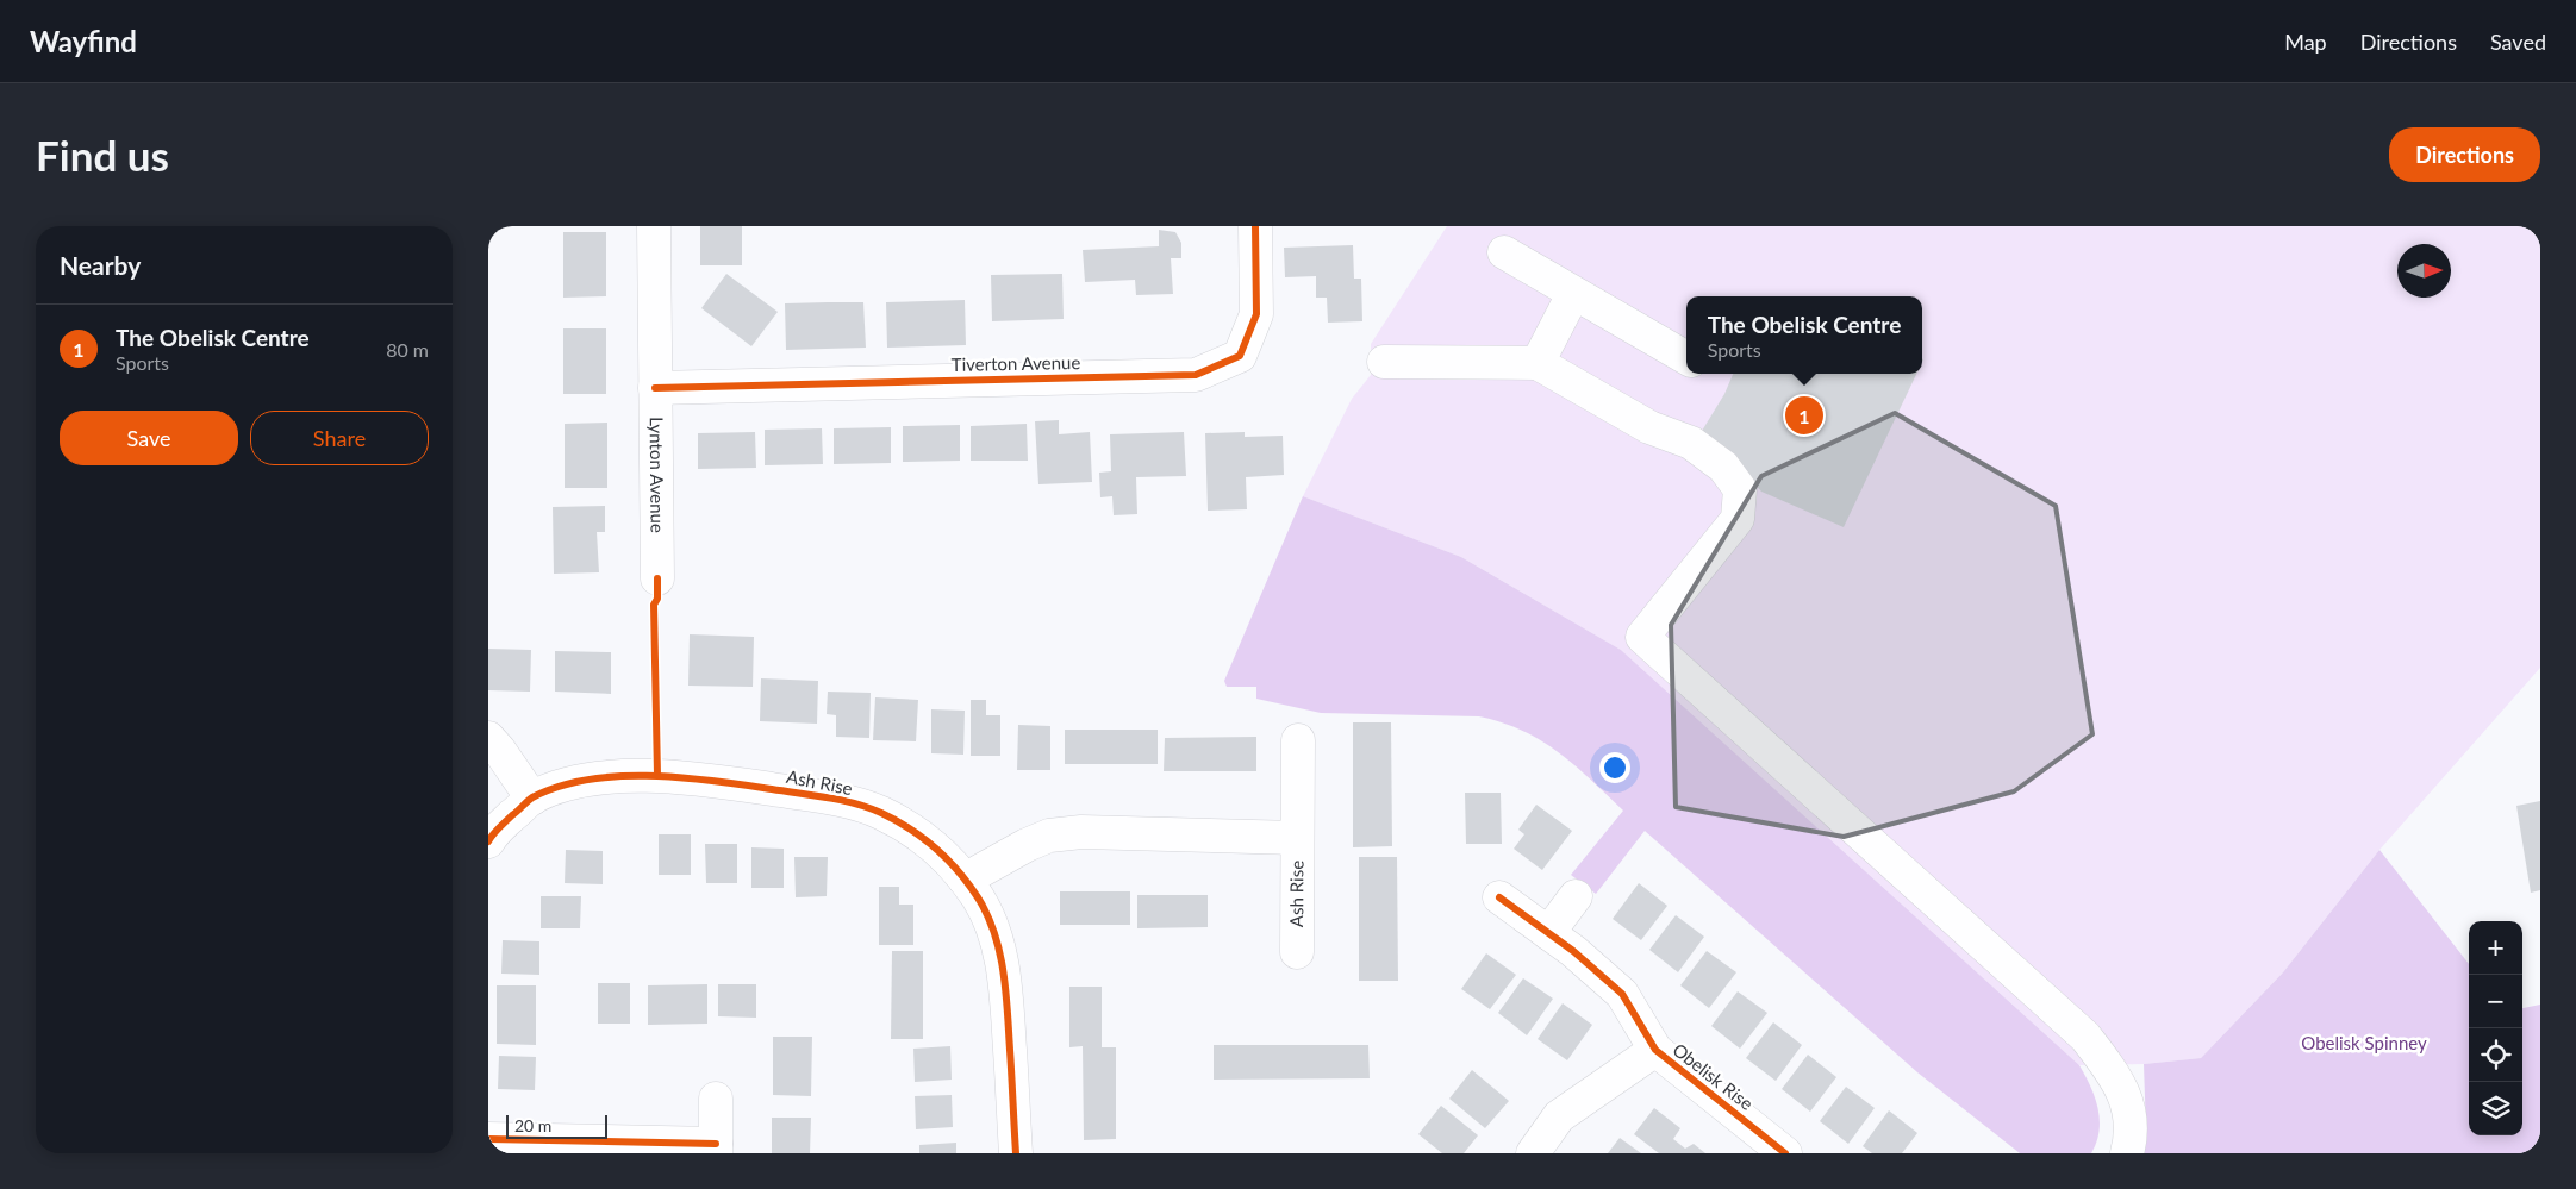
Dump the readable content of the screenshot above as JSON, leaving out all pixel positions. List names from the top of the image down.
{
  "streets": {
    "street": [
      "Tiverton Avenue",
      "Lynton Avenue",
      "Ash Rise",
      "Obelisk Rise"
    ]
  },
  "crossings": [
    ["Tiverton Avenue", "Lynton Avenue"]
  ],
  "parks": ["Obelisk Spinney"],
  "scale_bar": "20 m",
  "north": "right",
  "page": {
    "header": "Wayfind",
    "nav": ["Map", "Directions", "Saved"],
    "buttons": [
      "Directions",
      ["Save", "Share"]
    ],
    "title": "Find us",
    "heading": "Nearby",
    "popup": ["The Obelisk Centre", "Sports"],
    "list": [
      {
        "mark": "1",
        "name": "The Obelisk Centre",
        "note": "Sports",
        "value": "80 m"
      }
    ],
    "pins": "1",
    "map_buttons": ["+", "−"],
    "scale": "20 m"
  }
}
